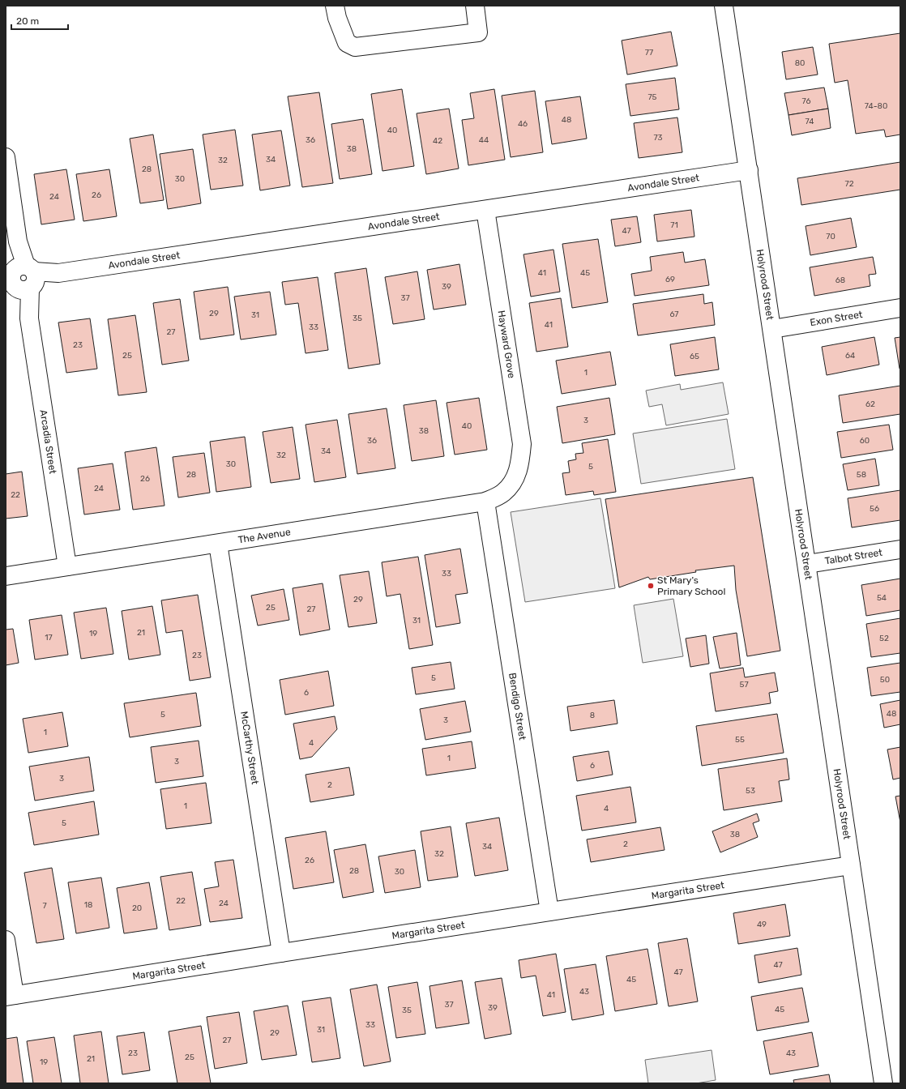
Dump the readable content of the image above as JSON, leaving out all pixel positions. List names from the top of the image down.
{
  "streets": {
    "street": [
      "Avondale Street",
      "Holyrood Street",
      "Exon Street",
      "Hayward Grove",
      "Arcadia Street",
      "The Avenue",
      "Talbot Street",
      "Bendigo Street",
      "McCarthy Street",
      "Margarita Street"
    ]
  },
  "crossings": [
    ["Avondale Street", "Holyrood Street"],
    ["Avondale Street", "Hayward Grove"],
    ["Avondale Street", "Arcadia Street"],
    ["Holyrood Street", "Exon Street"],
    ["Holyrood Street", "Talbot Street"],
    ["Holyrood Street", "Margarita Street"],
    ["Hayward Grove", "The Avenue"],
    ["Arcadia Street", "The Avenue"],
    ["The Avenue", "Bendigo Street"],
    ["The Avenue", "McCarthy Street"],
    ["Bendigo Street", "Margarita Street"],
    ["McCarthy Street", "Margarita Street"]
  ],
  "places": ["St Mary's Primary School"],
  "house_numbers": [
    "77",
    "80",
    "75",
    "76",
    "74-80",
    "48",
    "74",
    "46",
    "40",
    "73",
    "36",
    "44",
    "42",
    "38",
    "34",
    "32",
    "28",
    "30",
    "72",
    "26",
    "24",
    "71",
    "47",
    "70",
    "41",
    "45",
    "69",
    "68",
    "39",
    "37",
    "29",
    "67",
    "31",
    "35",
    "41",
    "33",
    "27",
    "23",
    "25",
    "64",
    "65",
    "1",
    "62",
    "3",
    "40",
    "38",
    "36",
    "60",
    "34",
    "32",
    "30",
    "5",
    "28",
    "58",
    "26",
    "24",
    "22",
    "56",
    "33",
    "54",
    "29",
    "25",
    "27",
    "31",
    "21",
    "19",
    "17",
    "52",
    "23",
    "5",
    "50",
    "57",
    "6",
    "48",
    "5",
    "8",
    "3",
    "1",
    "55",
    "4",
    "1",
    "3",
    "6",
    "3",
    "2",
    "53",
    "1",
    "4",
    "5",
    "38",
    "2",
    "34",
    "32",
    "26",
    "28",
    "30",
    "22",
    "24",
    "18",
    "7",
    "20",
    "49",
    "47",
    "47",
    "45",
    "43",
    "41",
    "37",
    "39",
    "45",
    "35",
    "33",
    "31",
    "29",
    "27",
    "23",
    "43",
    "25",
    "21",
    "19"
  ],
  "scale_bar": "20 m"
}
